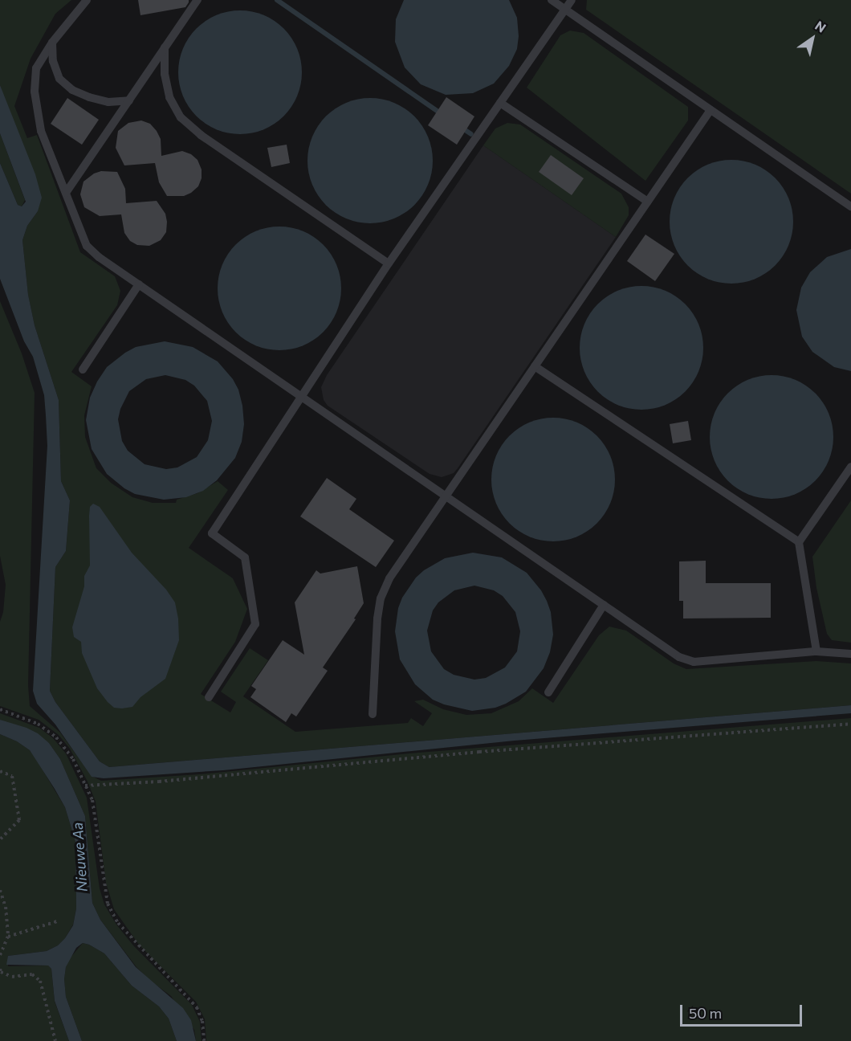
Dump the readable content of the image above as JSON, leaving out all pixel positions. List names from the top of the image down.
{
  "water": ["Nieuwe Aa"],
  "scale_bar": "50 m",
  "north": "top right"
}
